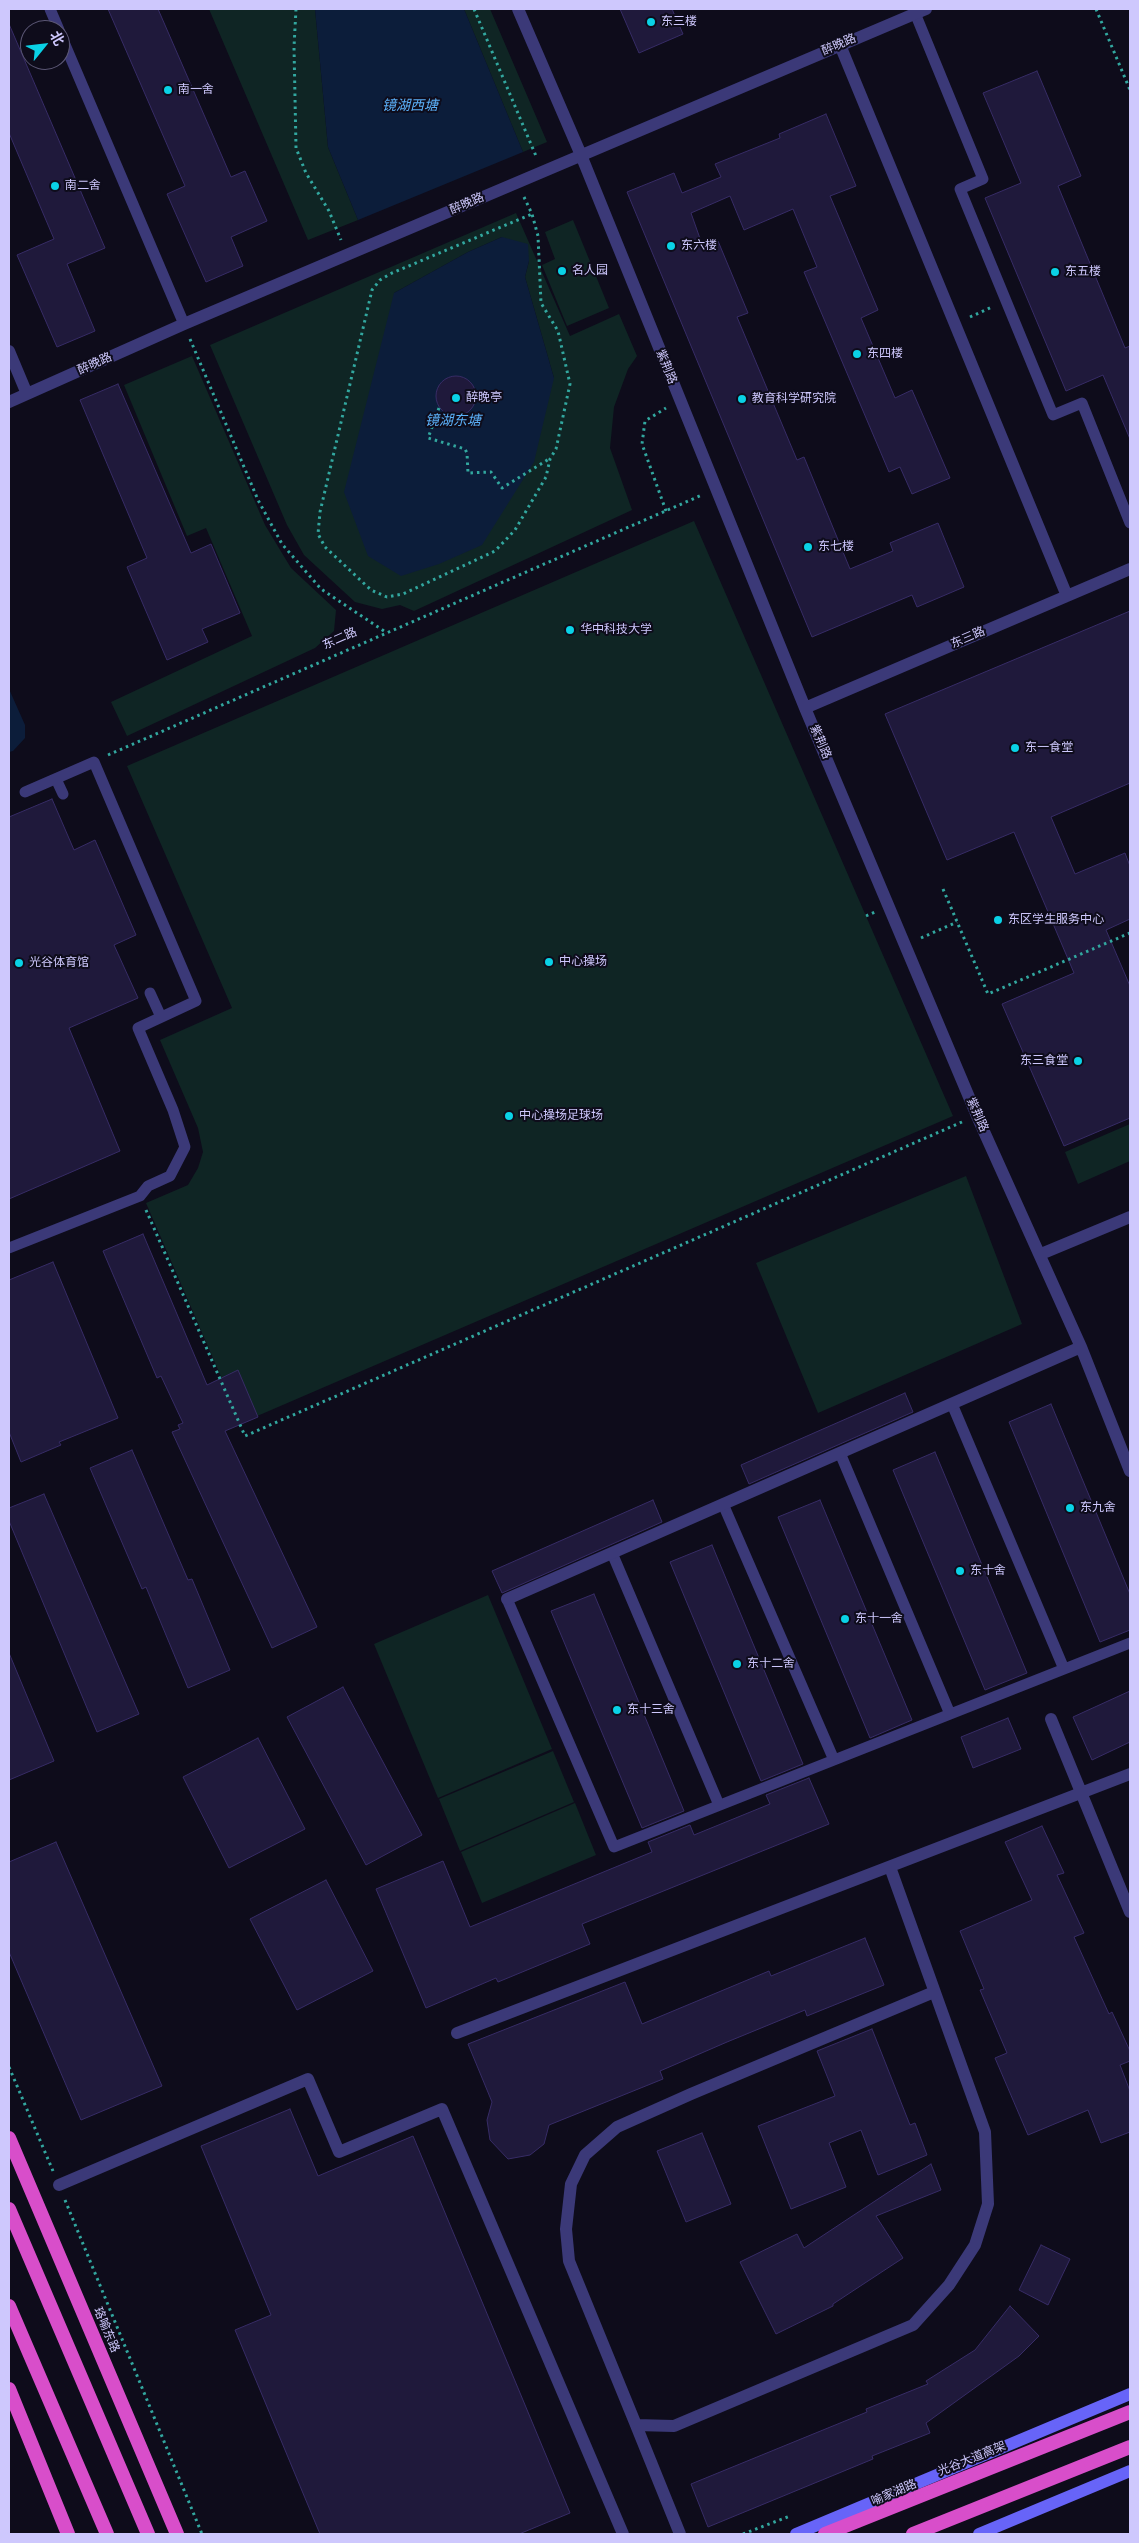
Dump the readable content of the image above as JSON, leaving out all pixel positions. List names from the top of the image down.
{
  "streets": {
    "highway": ["珞喻东路", "光谷大道高架"],
    "main road": ["喻家湖路"],
    "street": ["醉晚路", "紫荆路", "东三路"],
    "path": ["东二路"]
  },
  "crossings": [
    ["醉晚路", "紫荆路"],
    ["紫荆路", "东三路"],
    ["紫荆路", "东二路"]
  ],
  "water": ["镜湖西塘", "镜湖东塘"],
  "places": [
    "东三楼",
    "南一舍",
    "南二舍",
    "东六楼",
    "名人园",
    "东五楼",
    "东四楼",
    "醉晚亭",
    "教育科学研究院",
    "东七楼",
    "华中科技大学",
    "东一食堂",
    "东区学生服务中心",
    "中心操场",
    "光谷体育馆",
    "东三食堂",
    "中心操场足球场",
    "东九舍",
    "东十舍",
    "东十一舍",
    "东十二舍",
    "东十三舍"
  ],
  "north": "top right"
}
